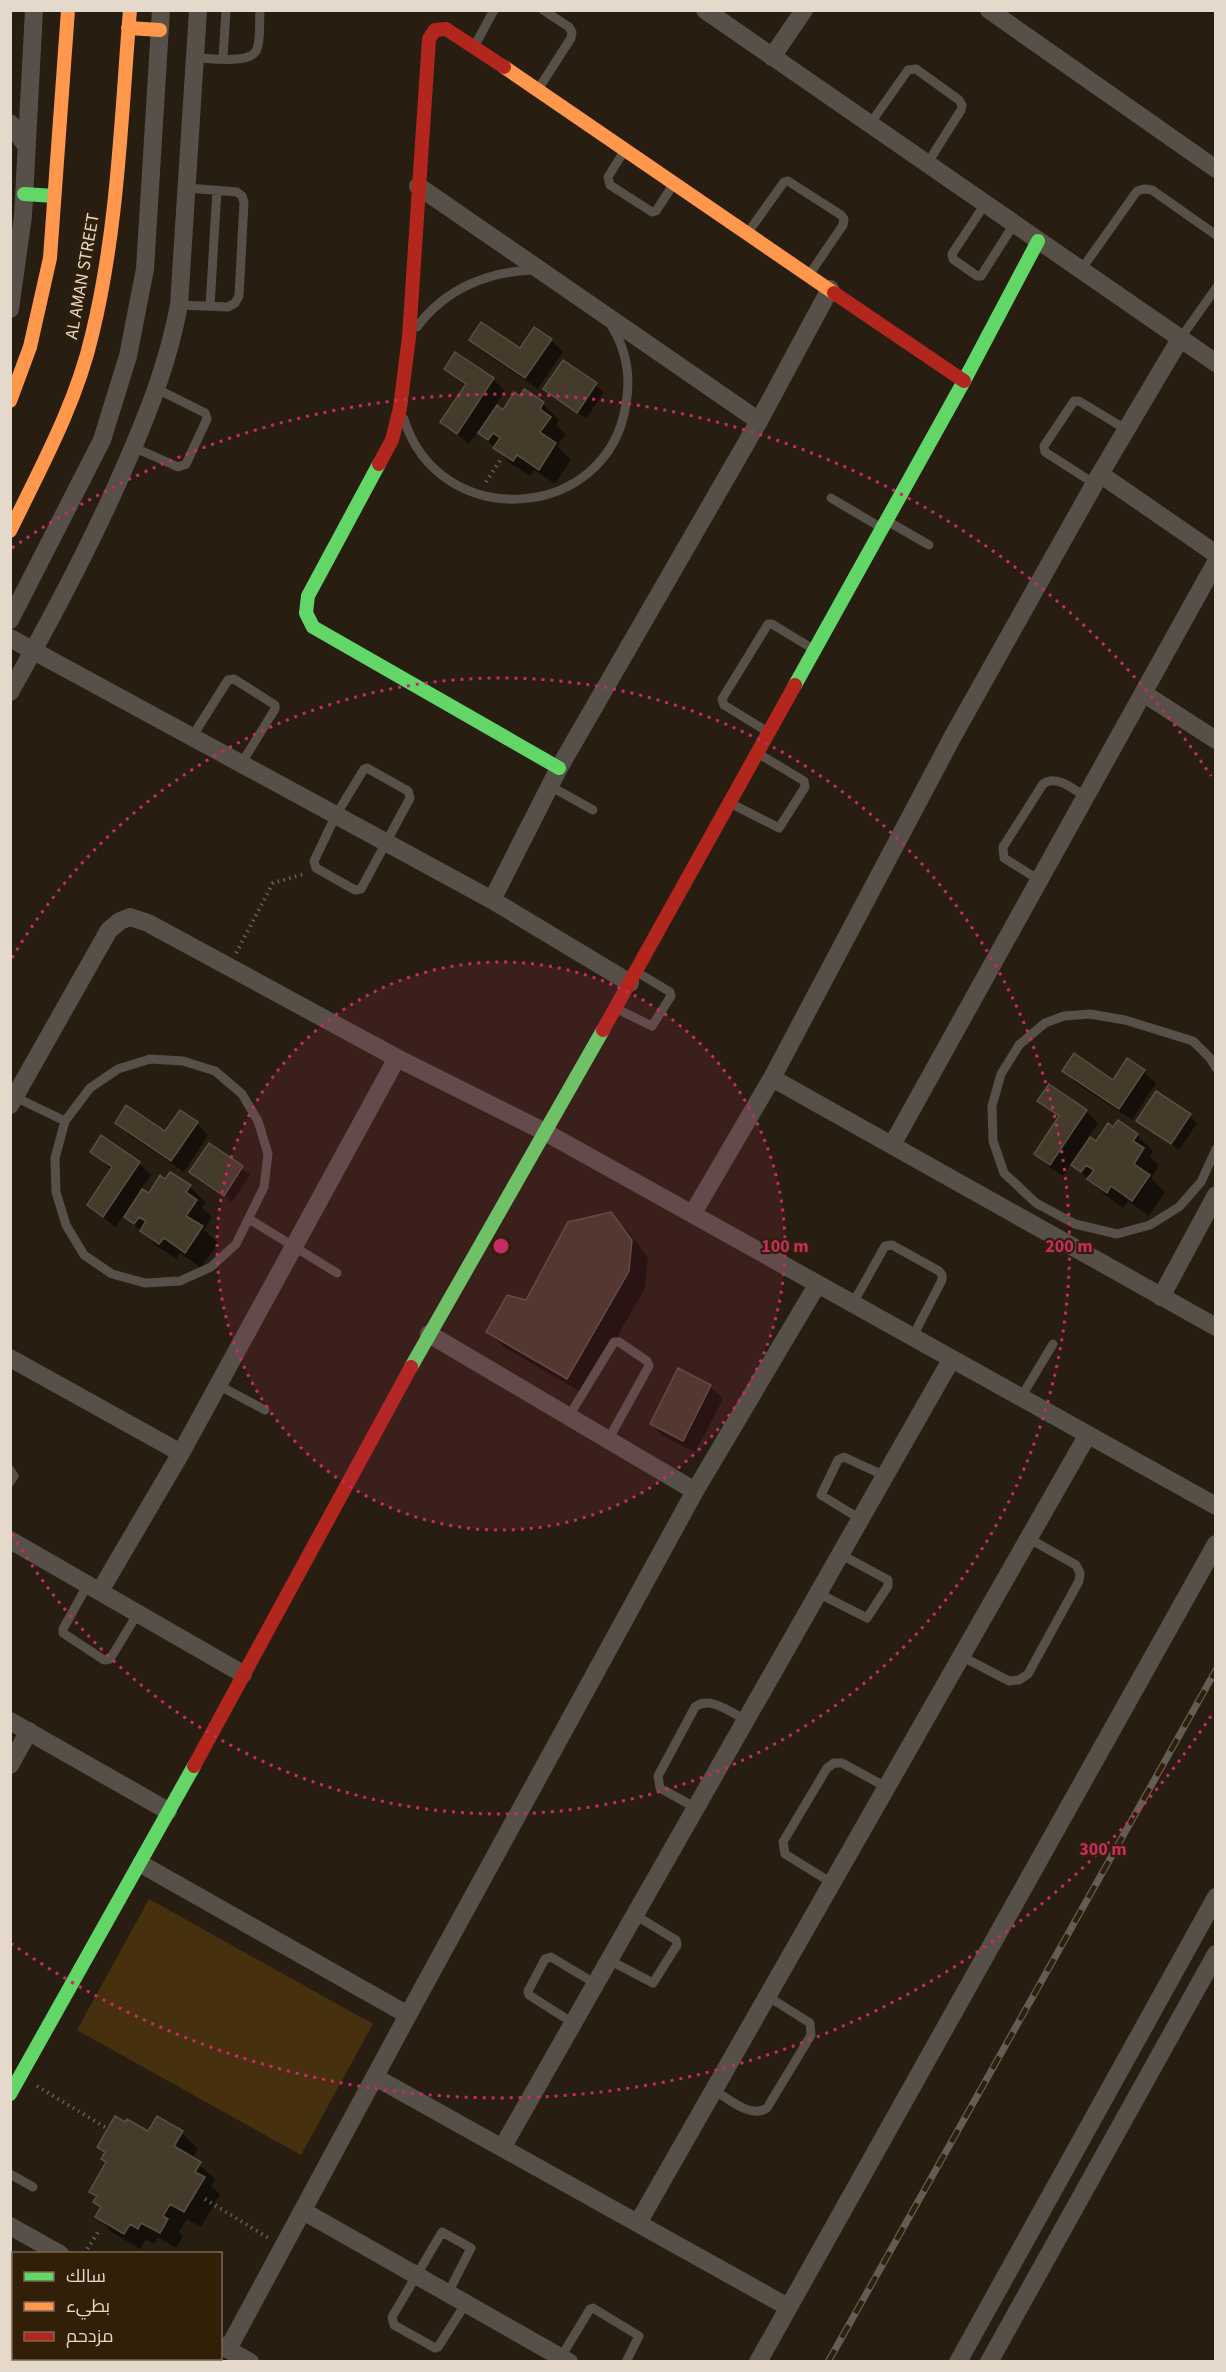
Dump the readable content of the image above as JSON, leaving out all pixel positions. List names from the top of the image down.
{
  "streets": {
    "street": ["AL AMAN STREET"]
  },
  "legend": ["سالك", "بطيء", "مزدحم"],
  "rings": ["100 m", "200 m", "300 m"]
}
